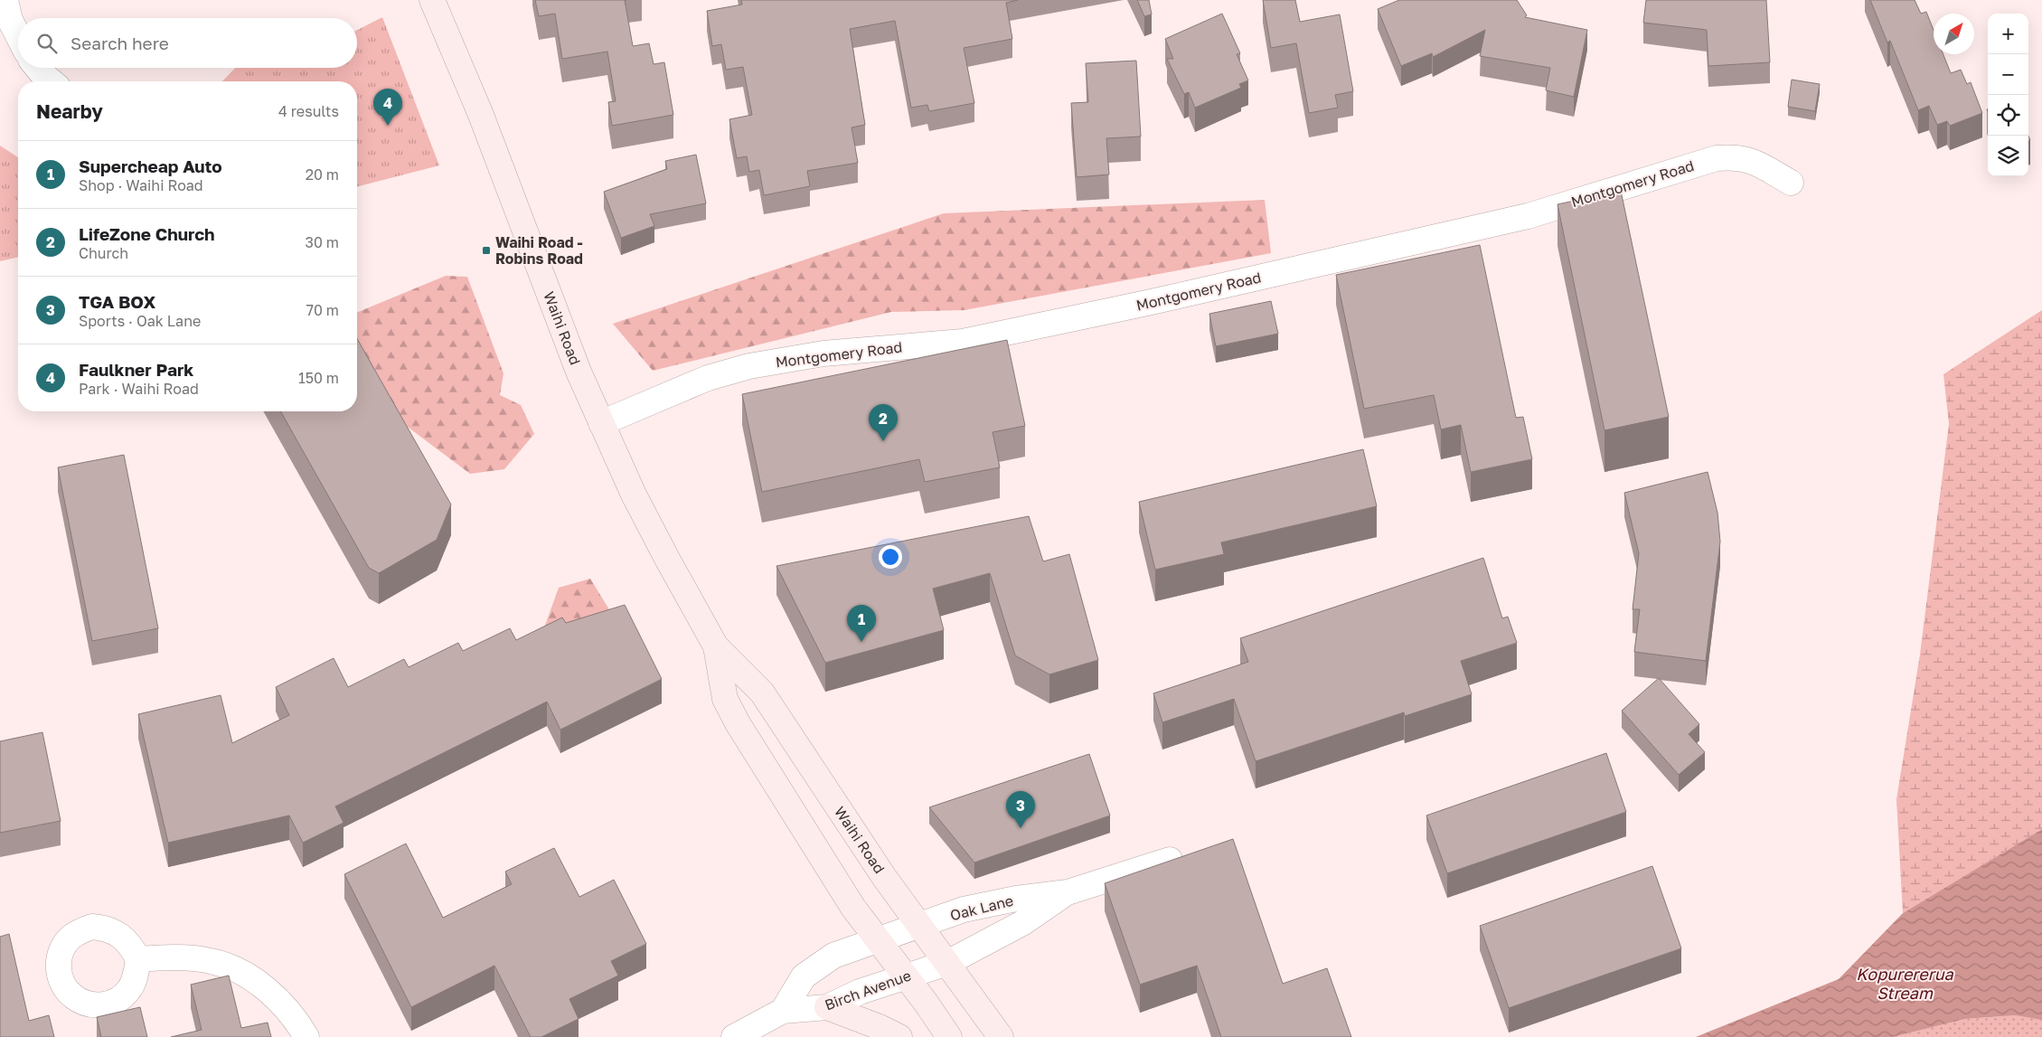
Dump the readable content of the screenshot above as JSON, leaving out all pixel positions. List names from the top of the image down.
{
  "streets": {
    "main road": ["Waihi Road"],
    "street": ["Montgomery Road", "Oak Lane", "Birch Avenue"]
  },
  "crossings": [
    ["Montgomery Road", "Waihi Road"],
    ["Waihi Road", "Oak Lane"],
    ["Waihi Road", "Birch Avenue"],
    ["Oak Lane", "Birch Avenue"]
  ],
  "water": ["Kopurererua Stream"],
  "places": {
    "transit": ["Waihi Road - Robins Road"]
  },
  "north": "top right",
  "page": {
    "map_buttons": ["+", "−"],
    "search": "Search here",
    "heading": ["Nearby", "4 results"],
    "pins": [
      "4",
      "2",
      "1",
      "3"
    ],
    "list": [
      {
        "mark": "1",
        "name": "Supercheap Auto",
        "note": "Shop · Waihi Road",
        "value": "20 m"
      },
      {
        "mark": "2",
        "name": "LifeZone Church",
        "note": "Church",
        "value": "30 m"
      },
      {
        "mark": "3",
        "name": "TGA BOX",
        "note": "Sports · Oak Lane",
        "value": "70 m"
      },
      {
        "mark": "4",
        "name": "Faulkner Park",
        "note": "Park · Waihi Road",
        "value": "150 m"
      }
    ]
  }
}
